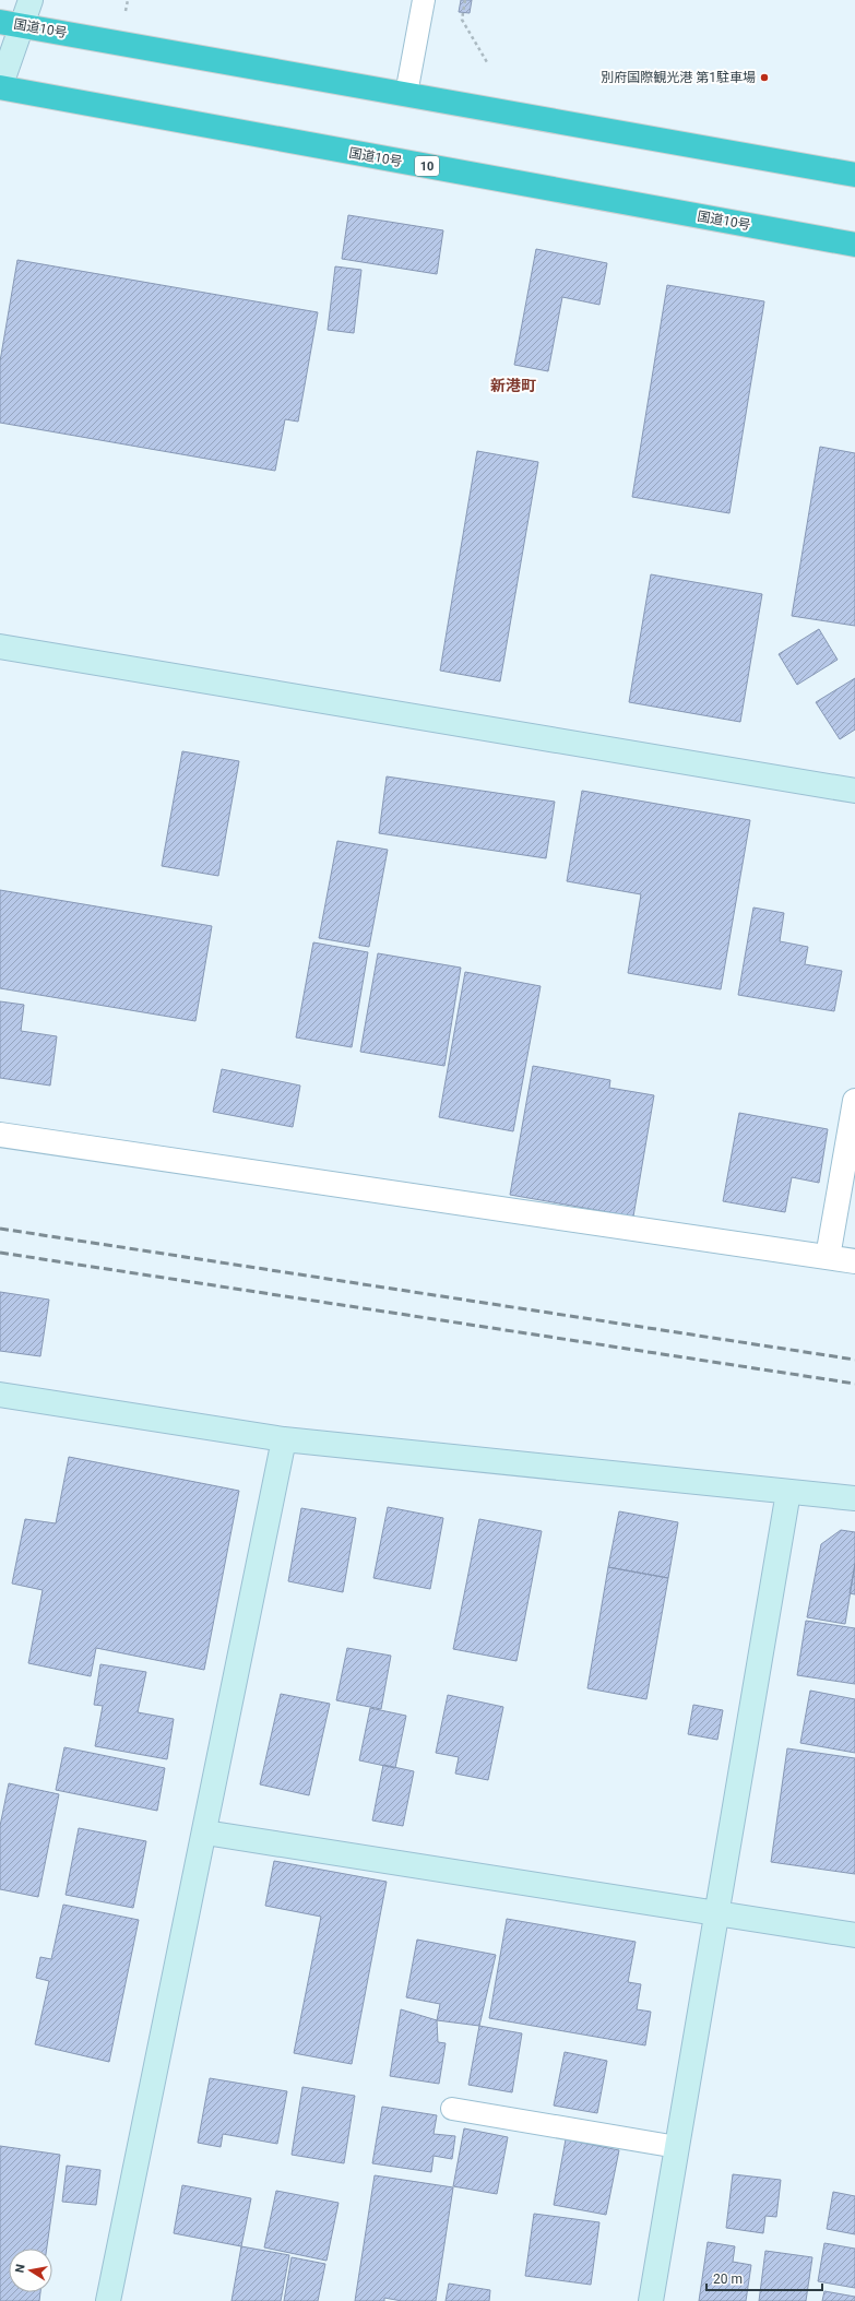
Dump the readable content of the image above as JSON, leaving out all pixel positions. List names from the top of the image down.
{
  "streets": {
    "highway": ["国道10号", "10"]
  },
  "districts": ["新港町"],
  "places": ["別府国際観光港 第1駐車場"],
  "scale_bar": "20 m",
  "north": "left"
}
